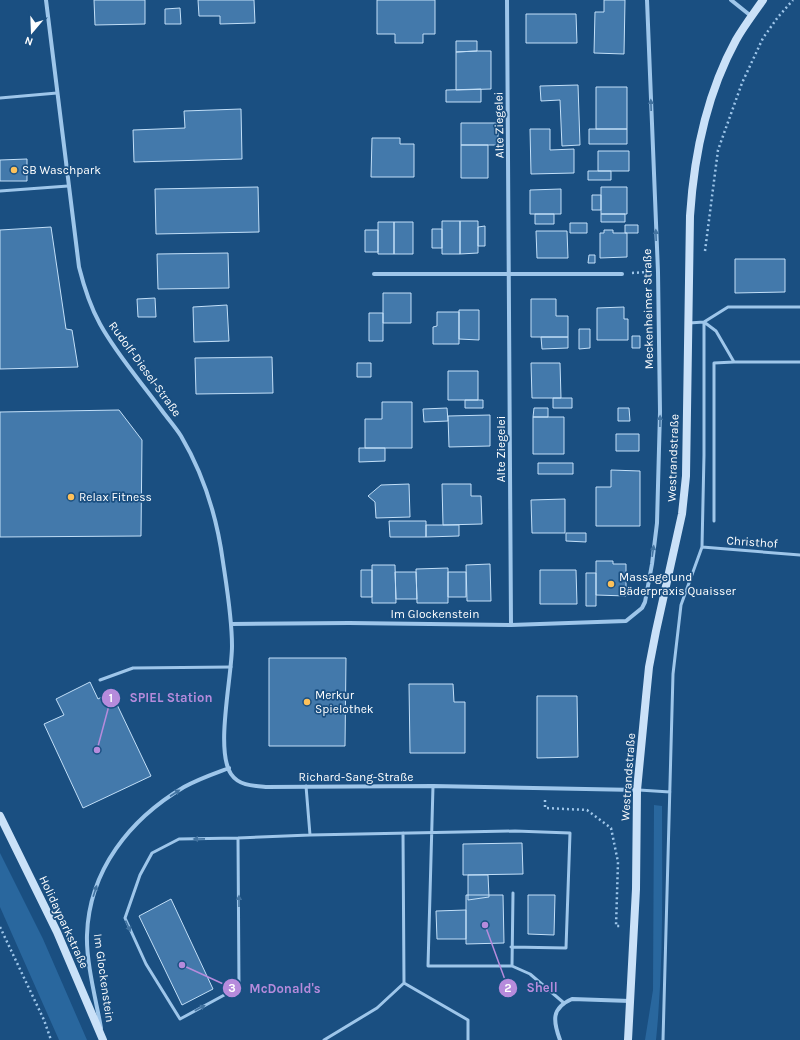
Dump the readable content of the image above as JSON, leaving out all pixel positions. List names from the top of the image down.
{
  "streets": {
    "main road": ["Westrandstraße", "Holidayparkstraße"],
    "street": [
      "Alte Ziegelei",
      "Meckenheimer Straße",
      "Rudolf-Diesel-Straße",
      "Im Glockenstein",
      "Richard-Sang-Straße"
    ],
    "lane": ["Christhof"]
  },
  "crossings": [
    ["Alte Ziegelei", "Im Glockenstein"],
    ["Meckenheimer Straße", "Im Glockenstein"],
    ["Rudolf-Diesel-Straße", "Im Glockenstein"],
    ["Westrandstraße", "Richard-Sang-Straße"],
    ["Im Glockenstein", "Richard-Sang-Straße"],
    ["Im Glockenstein", "Holidayparkstraße"]
  ],
  "one_way": ["Meckenheimer Straße", "Im Glockenstein"],
  "places": [
    "SB Waschpark",
    "Relax Fitness",
    "Massage und Bäderpraxis Quaisser",
    "Merkur Spielothek",
    "SPIEL Station",
    "Shell",
    "McDonald's"
  ],
  "north": "bottom"
}
